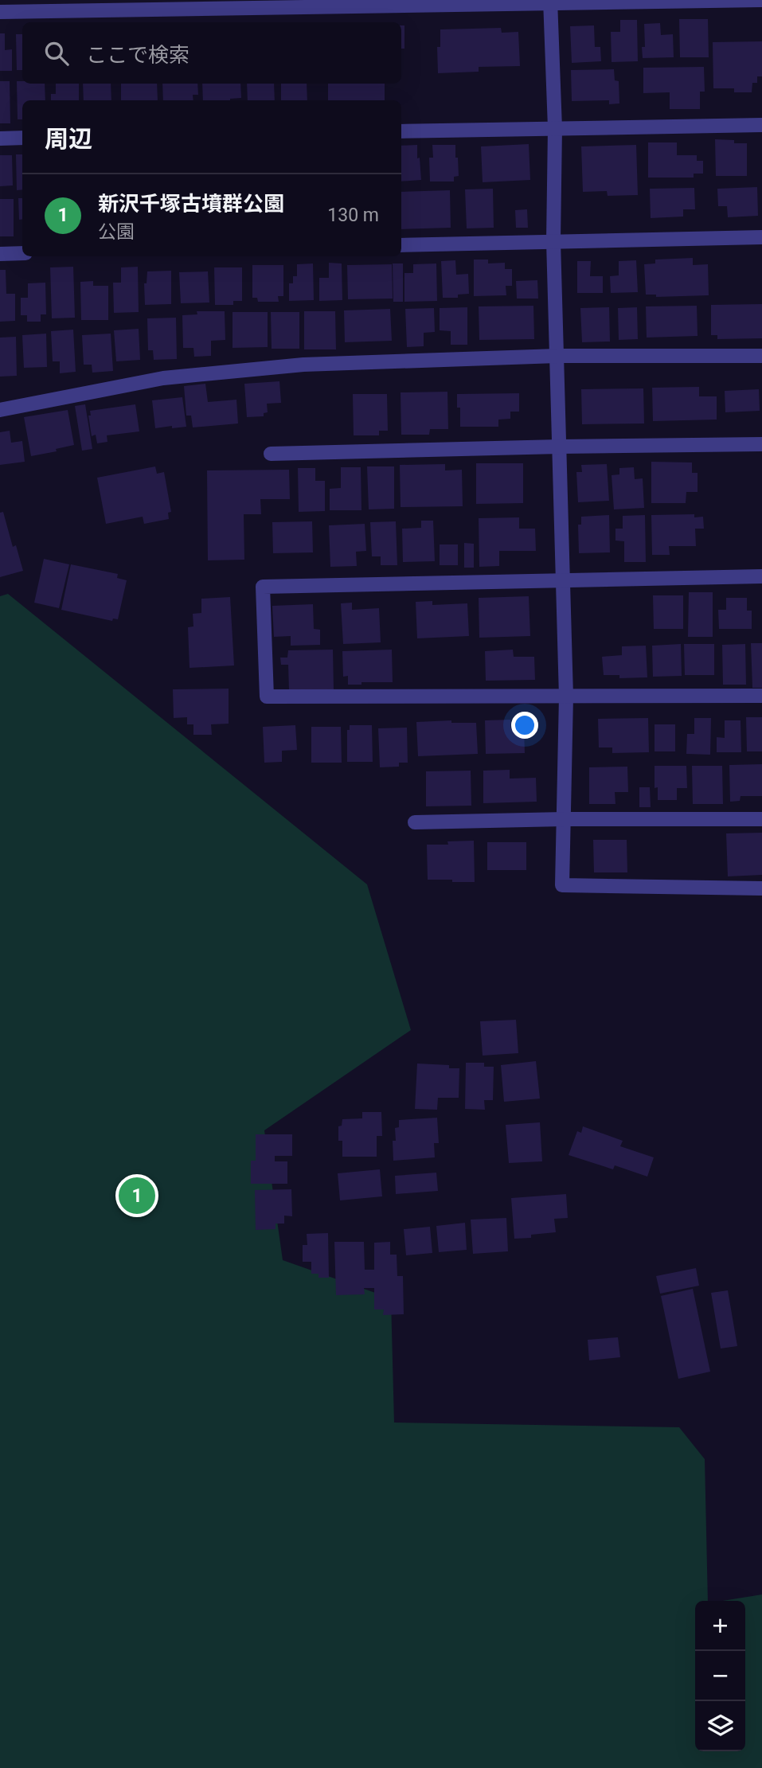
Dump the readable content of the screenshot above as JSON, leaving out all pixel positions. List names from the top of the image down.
{
  "page": {
    "search": "ここで検索",
    "heading": "周辺",
    "list": [
      {
        "mark": "1",
        "name": "新沢千塚古墳群公園",
        "note": "公園",
        "value": "130 m"
      }
    ],
    "pins": "1",
    "map_buttons": ["+", "−"]
  }
}
